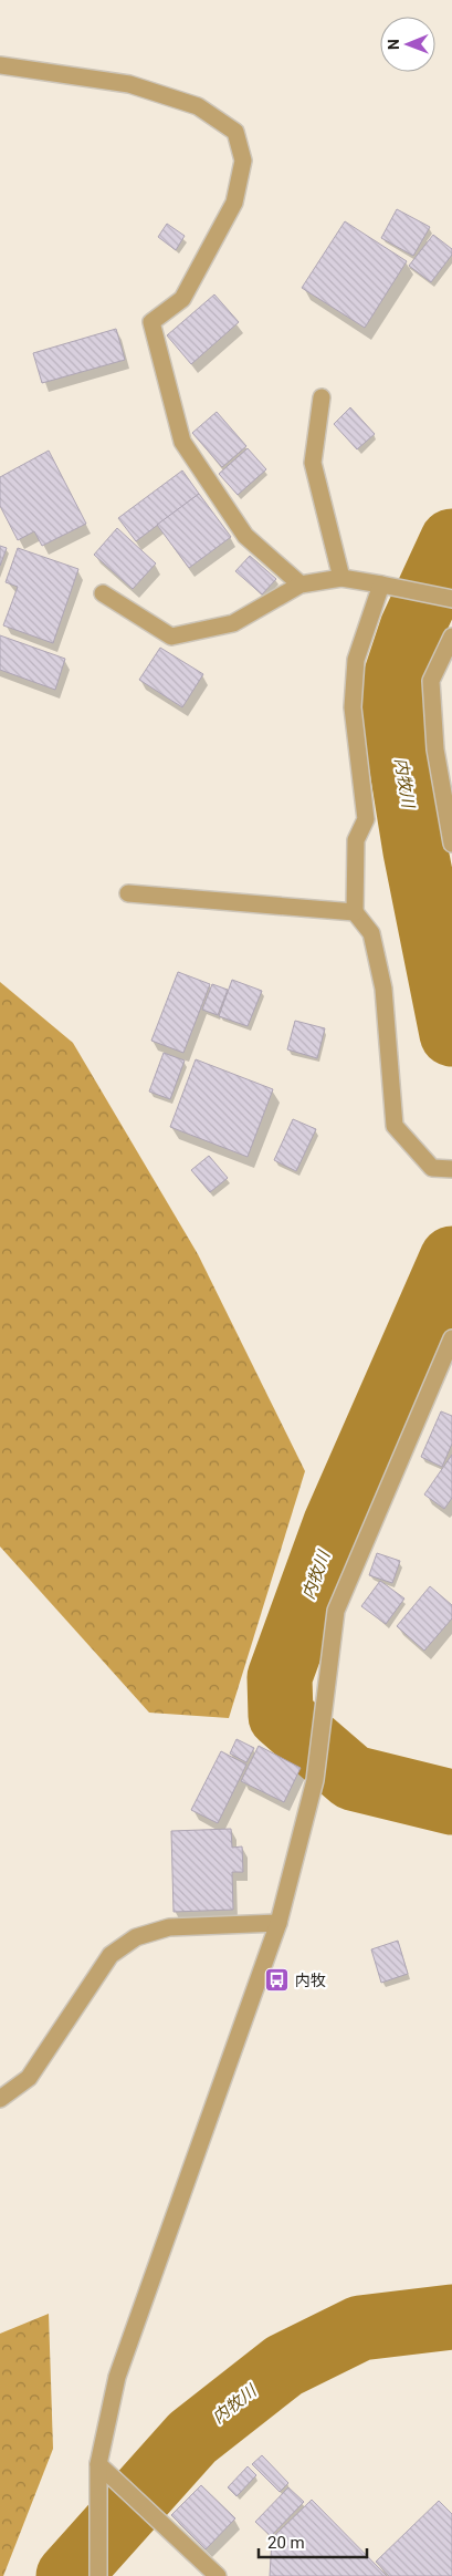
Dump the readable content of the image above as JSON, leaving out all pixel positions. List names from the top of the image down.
{
  "water": ["内牧川"],
  "places": {
    "bus stop": ["内牧"]
  },
  "scale_bar": "20 m",
  "north": "left"
}
